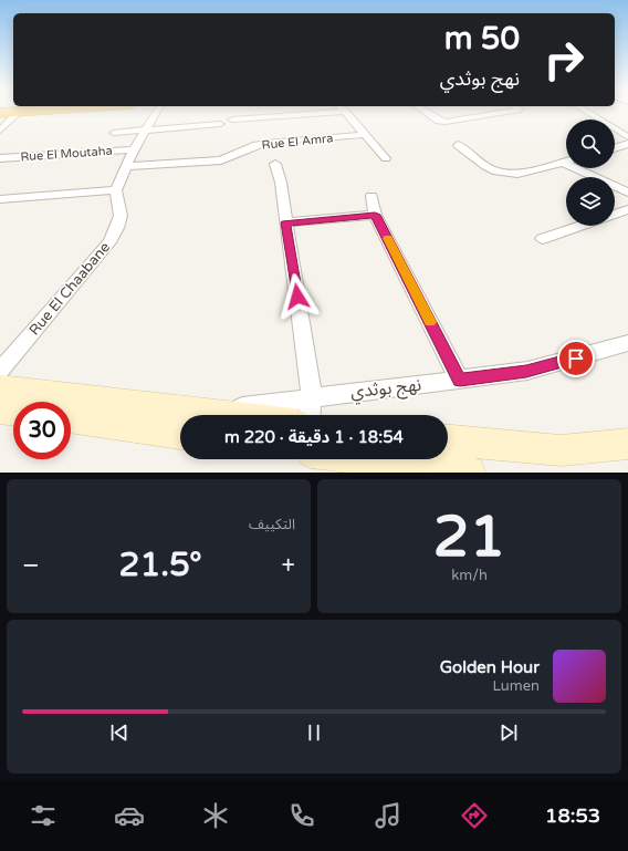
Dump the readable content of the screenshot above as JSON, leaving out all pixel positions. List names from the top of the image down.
{
  "streets": {
    "street": [
      "Rue El Amra",
      "Rue El Moutaha",
      "Rue El Chaabane",
      "نهج بوثدي"
    ]
  },
  "crossings": [
    ["Rue El Amra", "Rue El Chaabane"],
    ["Rue El Moutaha", "Rue El Chaabane"]
  ],
  "page": {
    "turn": ["50 m", "نهج بوثدي"],
    "limit": "30",
    "trip": "18:54 · 1 دقيقة · 220 m",
    "tile": [
      ["21", "km/h"],
      "التكييف"
    ],
    "heat": ["−", "21.5°", "+"],
    "song": ["Golden Hour", "Lumen"],
    "tabs": "18:53"
  }
}
